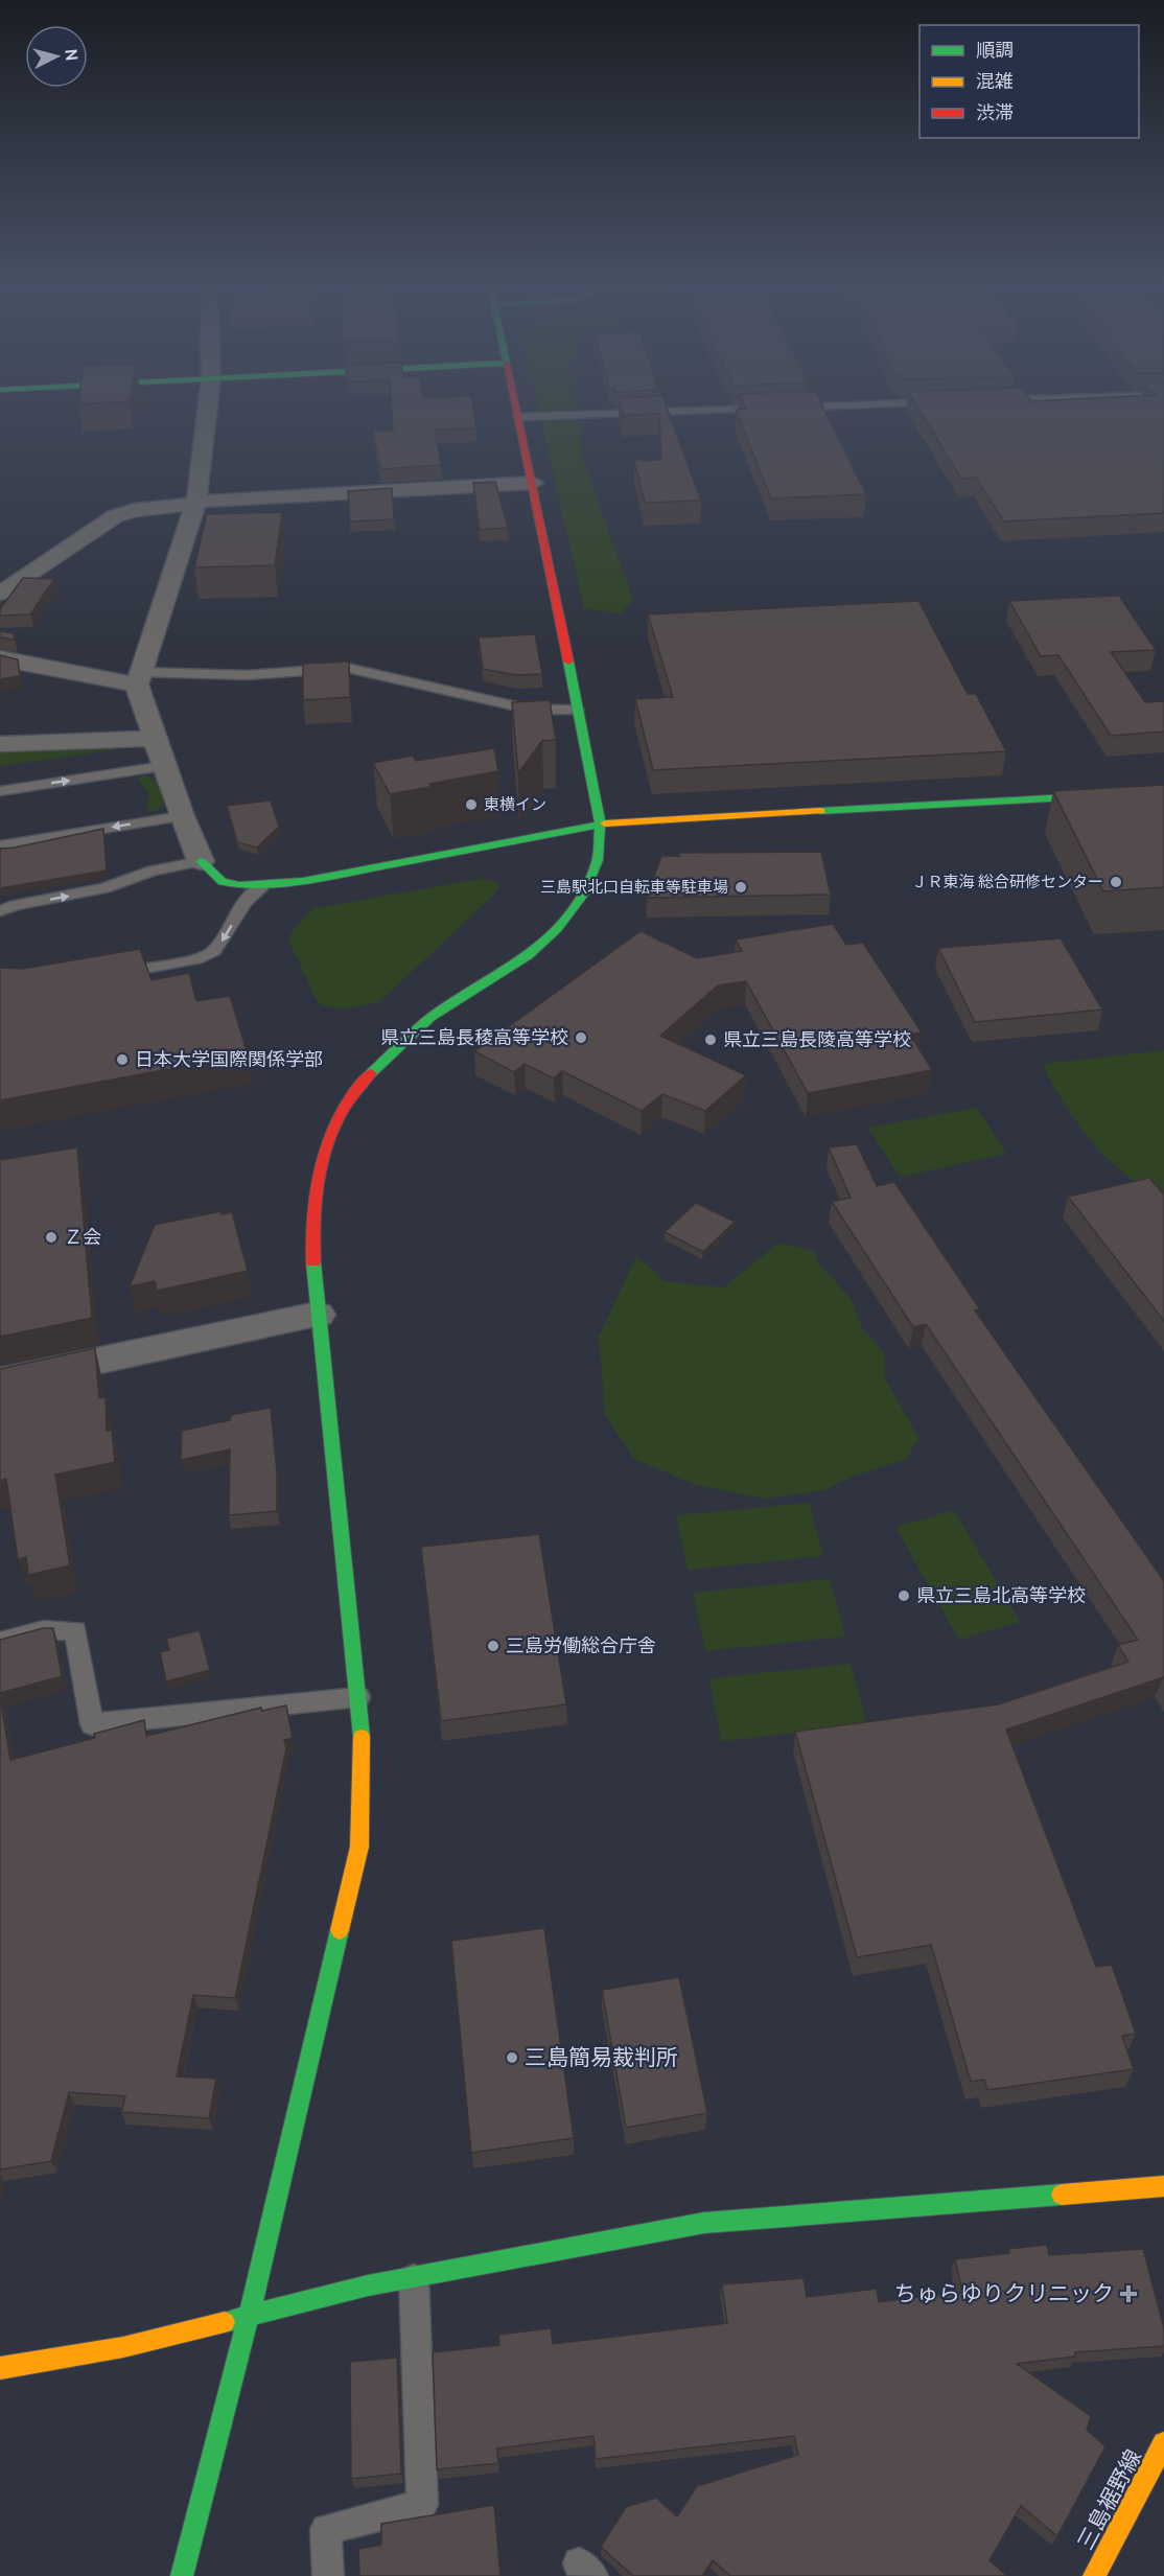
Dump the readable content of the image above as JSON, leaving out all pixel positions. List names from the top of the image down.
{
  "streets": {
    "street": ["三島裾野線"]
  },
  "places": {
    "other": [
      "東横イン",
      "ＪＲ東海 総合研修センター",
      "三島駅北口自転車等駐車場",
      "県立三島長稜高等学校",
      "県立三島長陵高等学校",
      "日本大学国際関係学部",
      "Ｚ会",
      "県立三島北高等学校",
      "三島労働総合庁舎",
      "三島簡易裁判所"
    ],
    "health": ["ちゅらゆりクリニック"]
  },
  "legend": ["順調", "混雑", "渋滞"],
  "north": "right"
}
